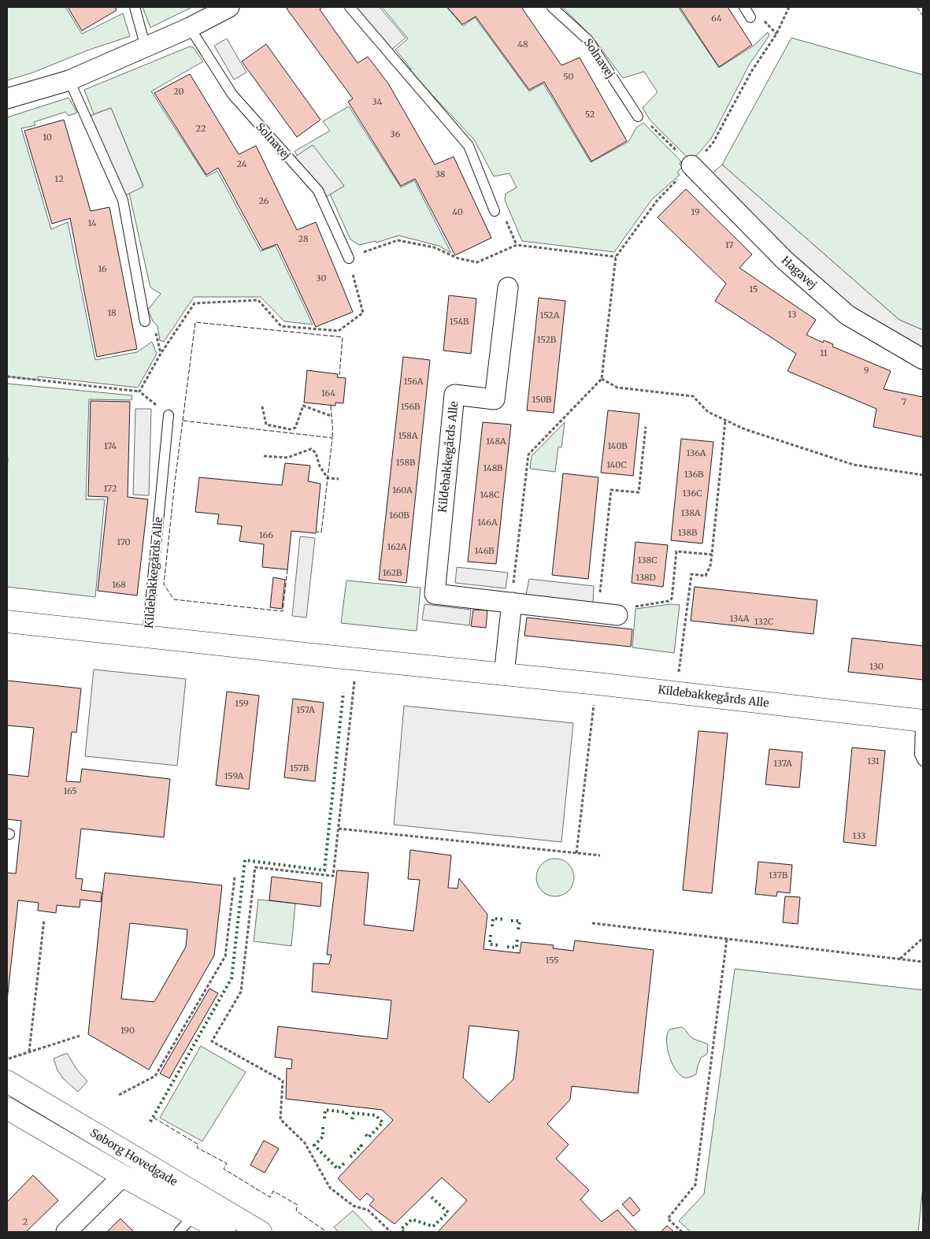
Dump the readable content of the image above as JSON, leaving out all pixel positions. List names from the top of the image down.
{
  "streets": {
    "street": ["Hagavej", "Kildebakkegårds Alle", "Søborg Hovedgade"],
    "lane": ["Solnavej"]
  },
  "house_numbers": [
    "64",
    "48",
    "50",
    "20",
    "34",
    "52",
    "22",
    "36",
    "10",
    "24",
    "38",
    "12",
    "26",
    "40",
    "19",
    "14",
    "28",
    "17",
    "16",
    "30",
    "15",
    "18",
    "13",
    "152A",
    "154B",
    "152B",
    "11",
    "9",
    "156A",
    "164",
    "150B",
    "7",
    "156B",
    "158A",
    "148A",
    "174",
    "140B",
    "136A",
    "158B",
    "140C",
    "148B",
    "136B",
    "172",
    "160A",
    "136C",
    "148C",
    "138A",
    "160B",
    "146A",
    "138B",
    "166",
    "170",
    "162A",
    "146B",
    "138C",
    "162B",
    "138D",
    "168",
    "134A",
    "132C",
    "130",
    "159",
    "157A",
    "131",
    "137A",
    "157B",
    "159A",
    "165",
    "133",
    "137B",
    "155",
    "190",
    "2"
  ]
}
